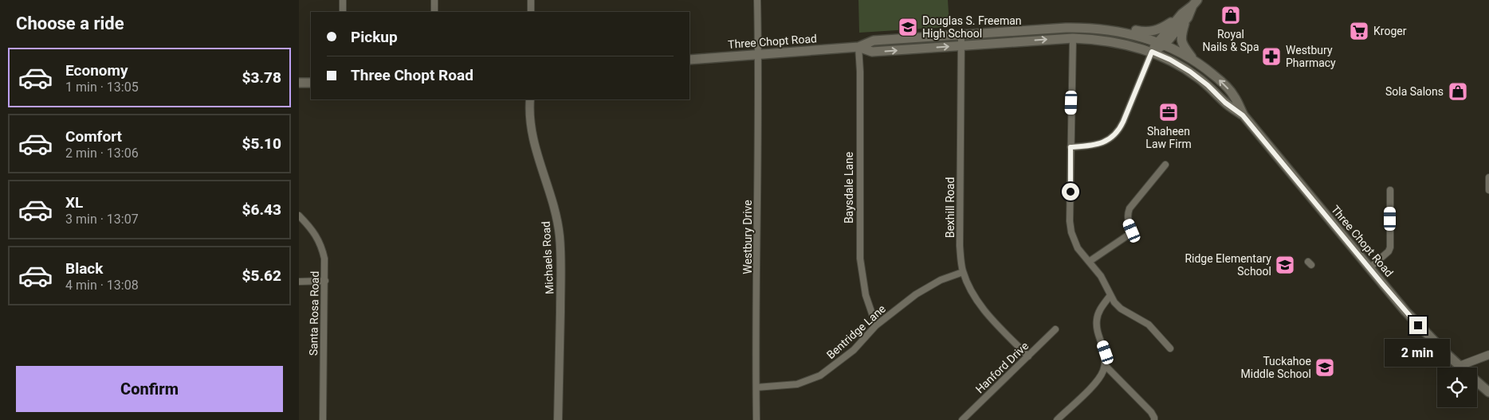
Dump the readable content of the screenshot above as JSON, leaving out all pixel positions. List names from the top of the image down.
{
  "streets": {
    "main road": ["Three Chopt Road"],
    "street": [
      "Baysdale Lane",
      "Bexhill Road",
      "Westbury Drive",
      "Michaels Road",
      "Santa Rosa Road",
      "Bentridge Lane",
      "Hanford Drive"
    ]
  },
  "crossings": [
    ["Three Chopt Road", "Baysdale Lane"],
    ["Three Chopt Road", "Bexhill Road"],
    ["Three Chopt Road", "Westbury Drive"],
    ["Baysdale Lane", "Bentridge Lane"],
    ["Bexhill Road", "Bentridge Lane"],
    ["Bexhill Road", "Hanford Drive"],
    ["Westbury Drive", "Bentridge Lane"]
  ],
  "places": {
    "shop": ["Royal Nails & Spa", "Sola Salons"],
    "school or university": ["Douglas S. Freeman High School", "Ridge Elementary School", "Tuckahoe Middle School"],
    "supermarket": ["Kroger"],
    "pharmacy": ["Westbury Pharmacy"],
    "office": ["Shaheen Law Firm"]
  },
  "page": {
    "heading": "Choose a ride",
    "banner": ["Pickup", "Three Chopt Road"],
    "list": [
      {
        "name": "Economy",
        "note": "1 min · 13:05",
        "value": "$3.78"
      },
      {
        "name": "Comfort",
        "note": "2 min · 13:06",
        "value": "$5.10"
      },
      {
        "name": "XL",
        "note": "3 min · 13:07",
        "value": "$6.43"
      },
      {
        "name": "Black",
        "note": "4 min · 13:08",
        "value": "$5.62"
      }
    ],
    "bubble": "2 min",
    "buttons": "Confirm"
  }
}
